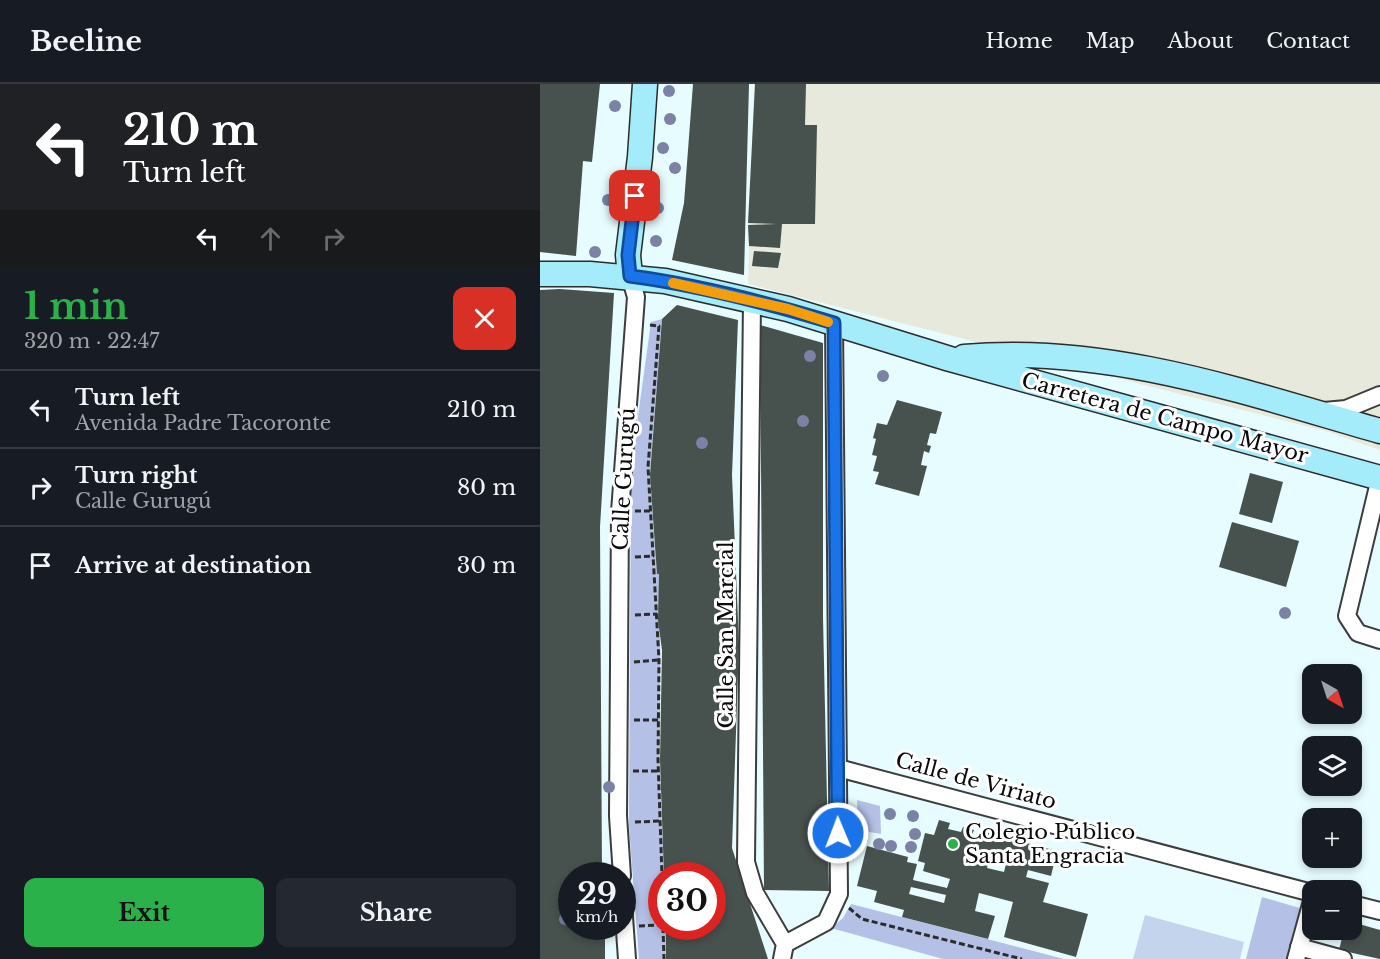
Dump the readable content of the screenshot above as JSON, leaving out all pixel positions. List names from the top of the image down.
{
  "streets": {
    "main road": ["Carretera de Campo Mayor", "Calle Gurugú"],
    "street": ["Calle San Marcial", "Calle de Viriato"]
  },
  "crossings": [
    ["Carretera de Campo Mayor", "Calle Gurugú"],
    ["Carretera de Campo Mayor", "Calle San Marcial"]
  ],
  "places": ["Colegio Público Santa Engracia"],
  "north": "bottom right",
  "page": {
    "header": "Beeline",
    "nav": [
      "Home",
      "Map",
      "About",
      "Contact"
    ],
    "turn": ["210 m", "Turn left"],
    "heading": ["1 min", "320 m · 22:47"],
    "list": [
      {
        "name": "Turn left",
        "note": "Avenida Padre Tacoronte",
        "value": "210 m"
      },
      {
        "name": "Turn right",
        "note": "Calle Gurugú",
        "value": "80 m"
      },
      {
        "name": "Arrive at destination",
        "value": "30 m"
      }
    ],
    "map_buttons": ["+", "−"],
    "speed": "29 km/h",
    "limit": "30",
    "buttons": ["Exit", "Share"]
  }
}
